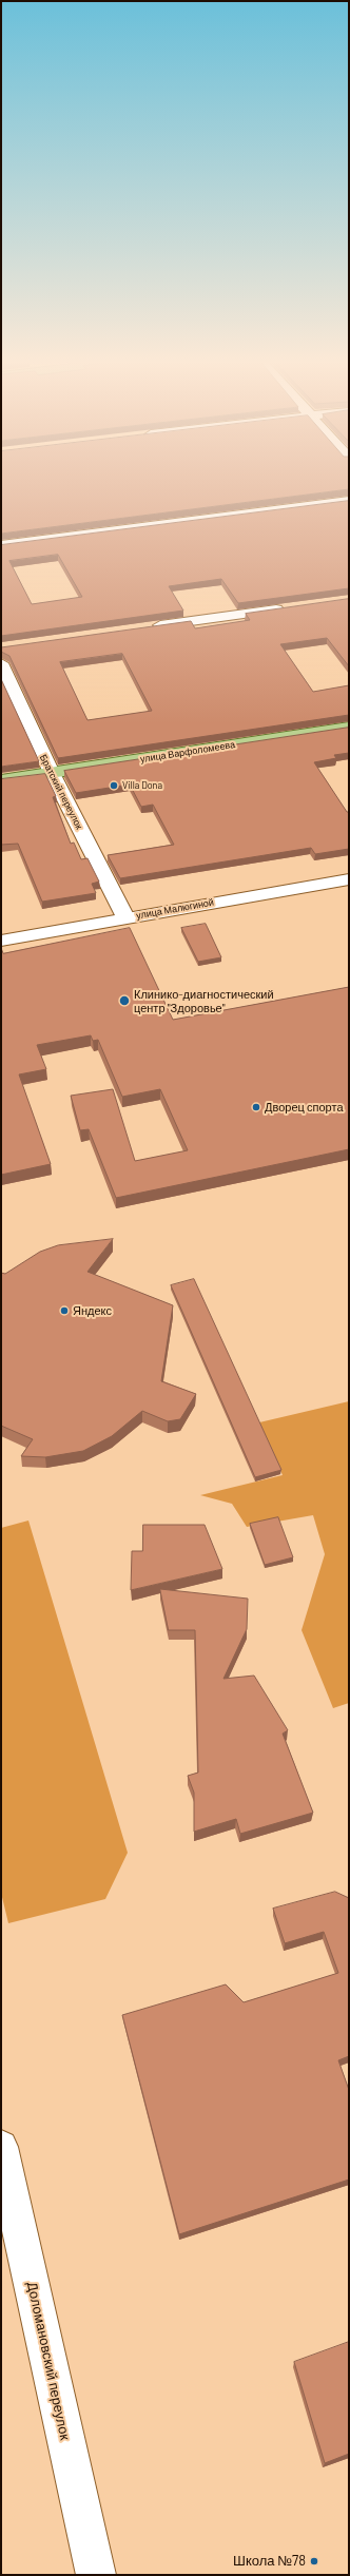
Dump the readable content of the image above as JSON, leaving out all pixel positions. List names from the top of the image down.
{
  "streets": {
    "main road": ["улица Варфоломеева"],
    "street": ["Братский переулок", "улица Малюгиной", "Доломановский переулок"]
  },
  "crossings": [
    ["улица Варфоломеева", "Братский переулок"],
    ["Братский переулок", "улица Малюгиной"]
  ],
  "places": [
    "Villa Dona",
    "Клинико-диагностический центр \"Здоровье\"",
    "Дворец спорта",
    "Яндекс",
    "Школа №78"
  ]
}
